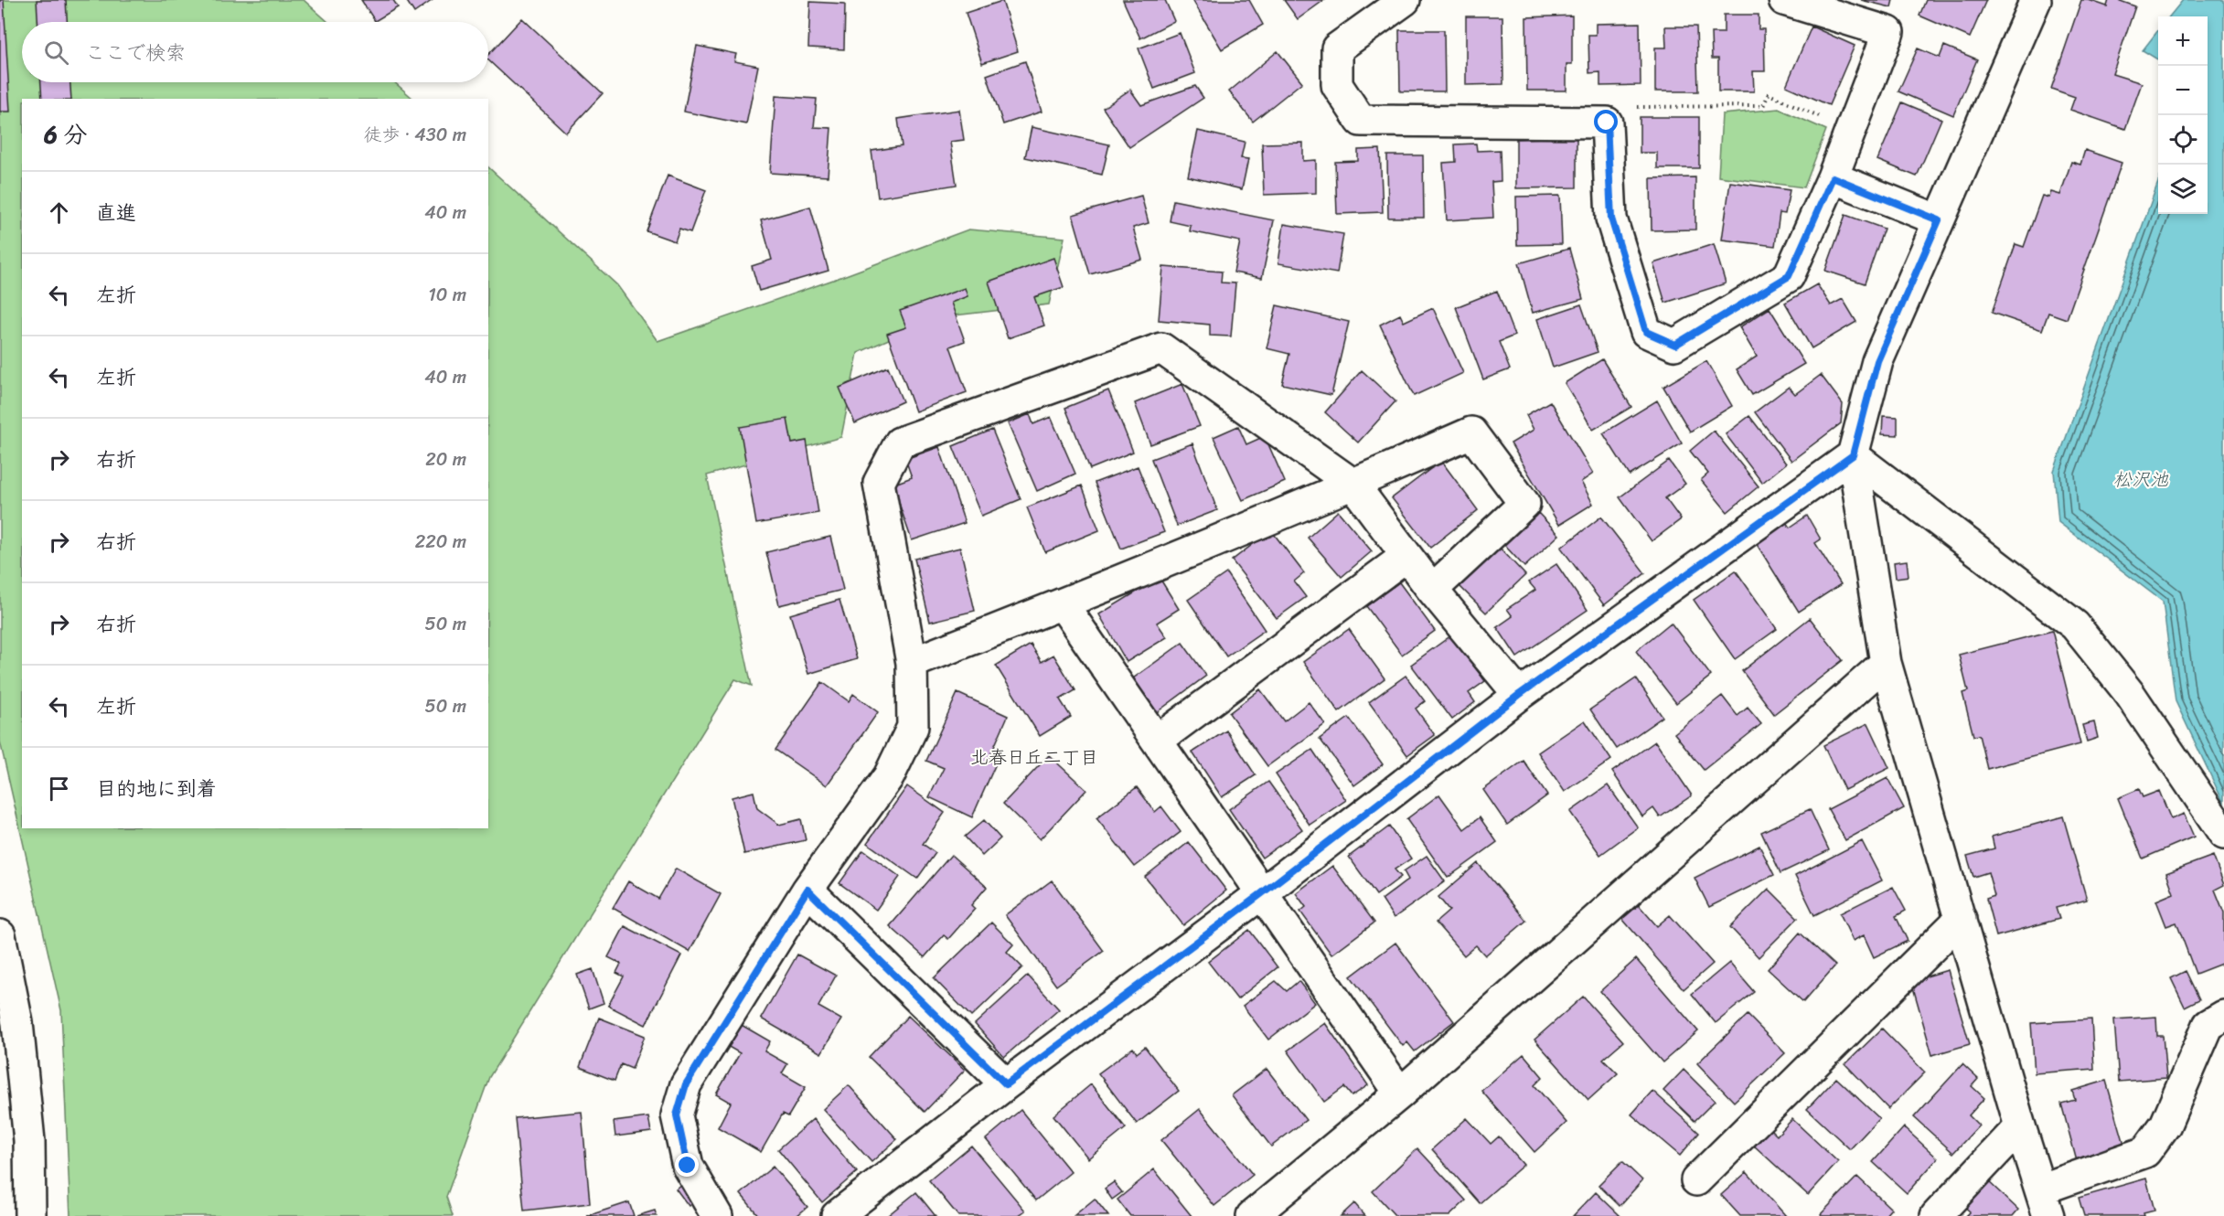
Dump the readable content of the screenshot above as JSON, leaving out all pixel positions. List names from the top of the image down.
{
  "districts": ["北春日丘二丁目"],
  "water": ["松沢池"],
  "page": {
    "map_buttons": ["+", "−"],
    "search": "ここで検索",
    "heading": ["6 分", "徒歩 · 430 m"],
    "list": [
      ["直進", "40 m"],
      ["左折", "10 m"],
      ["左折", "40 m"],
      ["右折", "20 m"],
      ["右折", "220 m"],
      ["右折", "50 m"],
      ["左折", "50 m"],
      "目的地に到着"
    ]
  }
}
